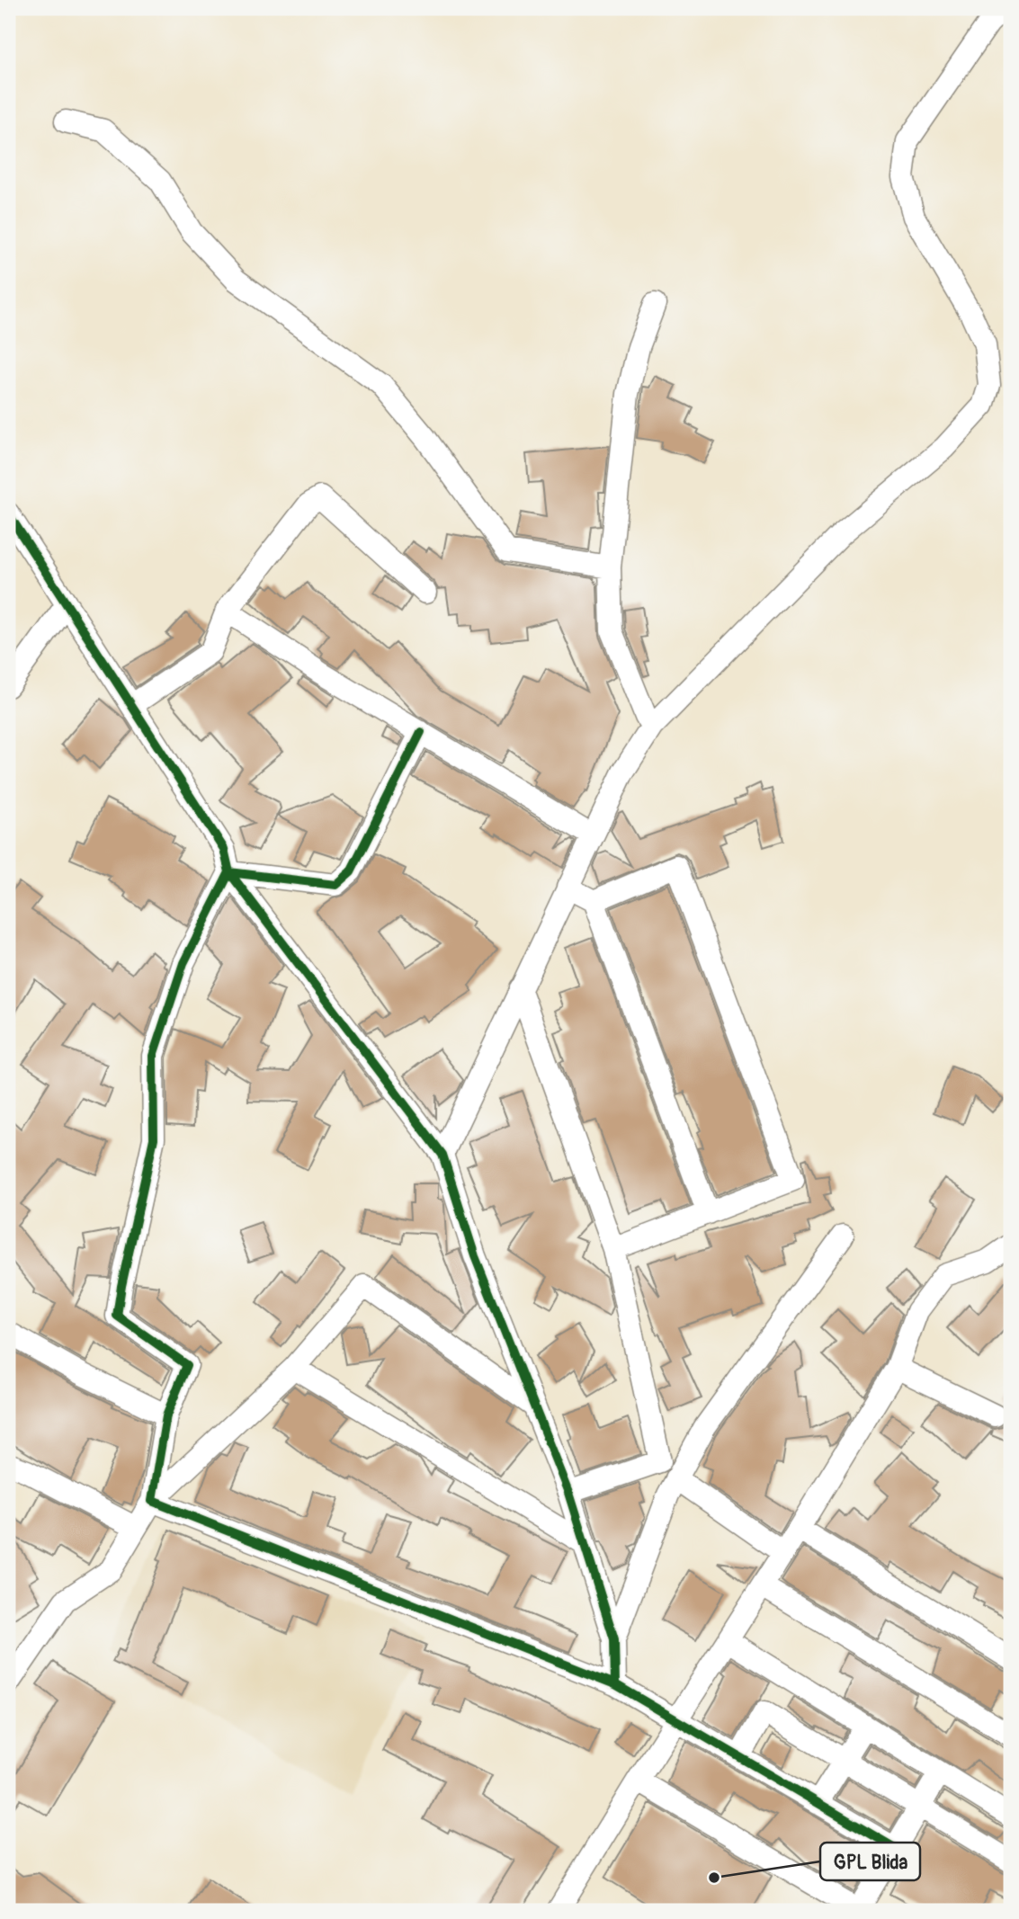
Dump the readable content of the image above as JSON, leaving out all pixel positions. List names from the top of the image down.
{
  "places": ["GPL Blida"]
}
